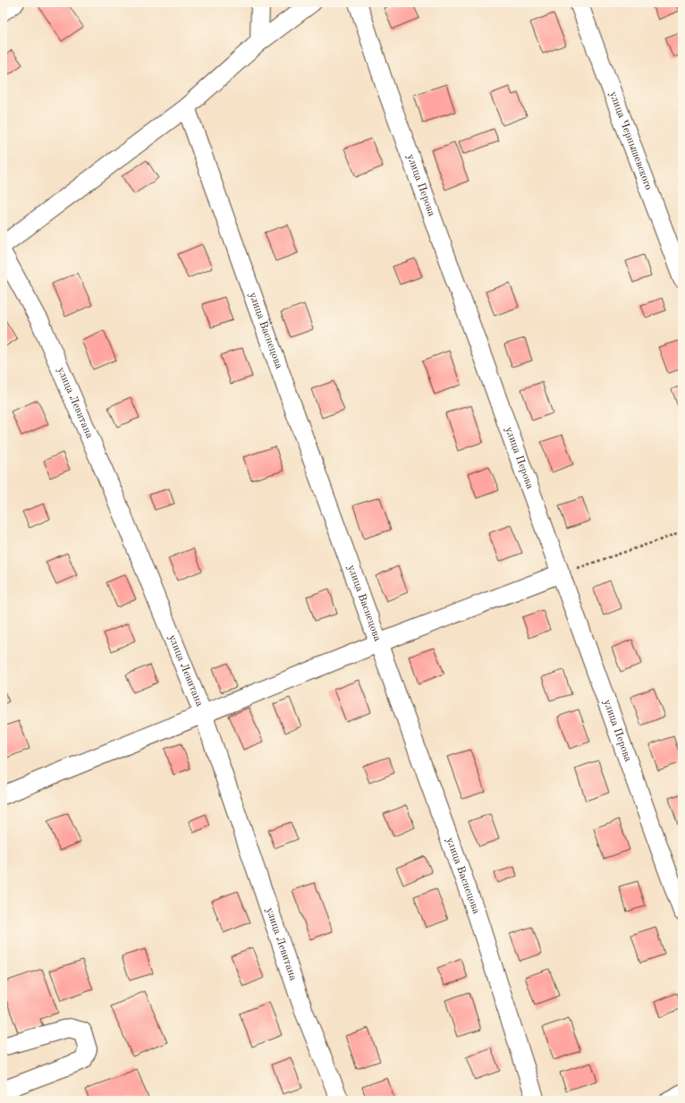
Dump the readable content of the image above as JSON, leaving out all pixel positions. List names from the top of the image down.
{
  "streets": {
    "street": [
      "улица Чернышевского",
      "улица Перова",
      "улица Васнецова",
      "улица Левитана"
    ]
  }
}
